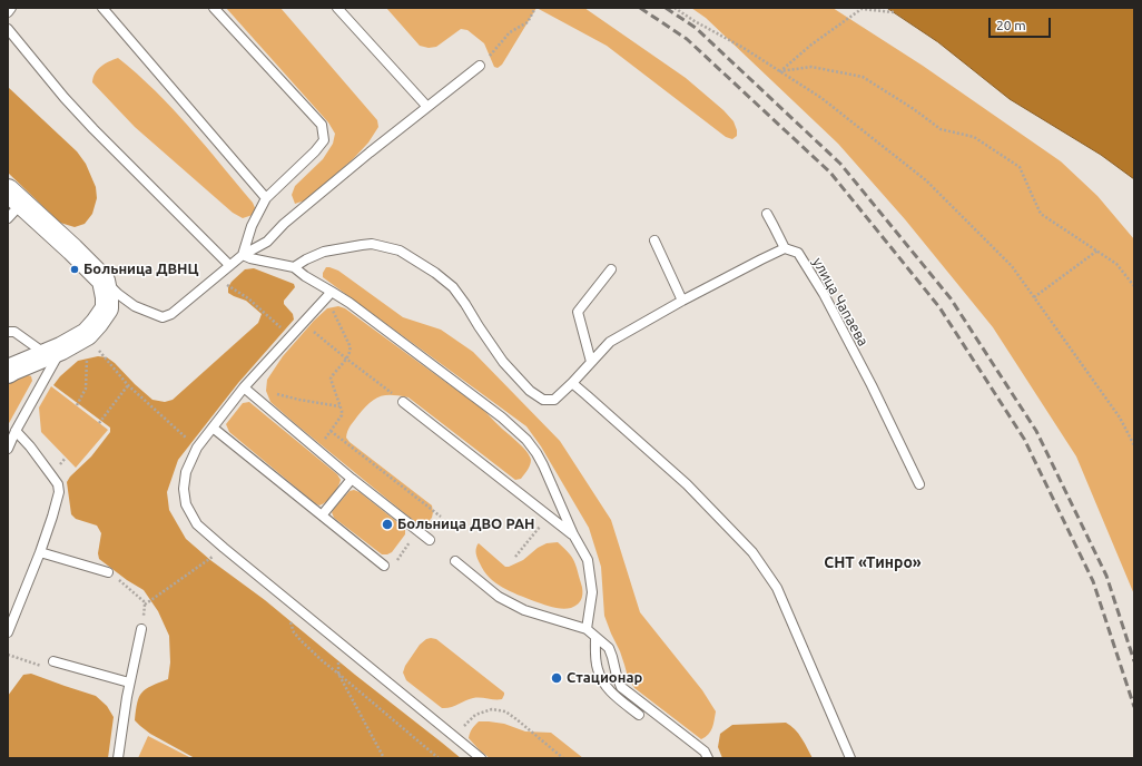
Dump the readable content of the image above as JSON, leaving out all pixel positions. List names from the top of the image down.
{
  "streets": {
    "lane": ["улица Чапаева"]
  },
  "districts": ["СНТ «Тинро»"],
  "places": ["Больница ДВНЦ", "Больница ДВО РАН", "Стационар"],
  "scale_bar": "20 m"
}
